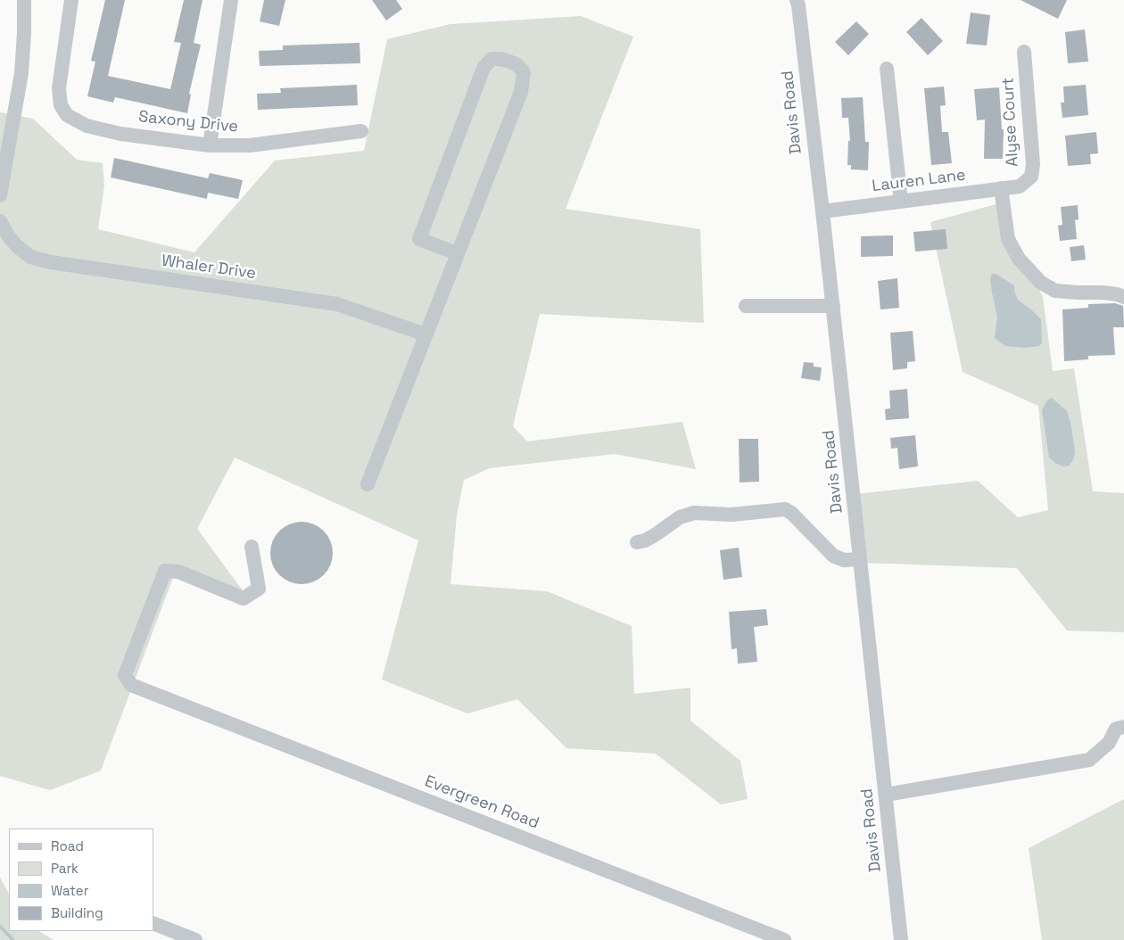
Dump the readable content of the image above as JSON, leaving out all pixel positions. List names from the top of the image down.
{
  "streets": {
    "street": [
      "Davis Road",
      "Saxony Drive",
      "Alyse Court",
      "Lauren Lane",
      "Whaler Drive",
      "Evergreen Road"
    ]
  },
  "crossings": [
    ["Davis Road", "Lauren Lane"],
    ["Alyse Court", "Lauren Lane"]
  ],
  "legend": [
    "Road",
    "Park",
    "Water",
    "Building"
  ]
}
